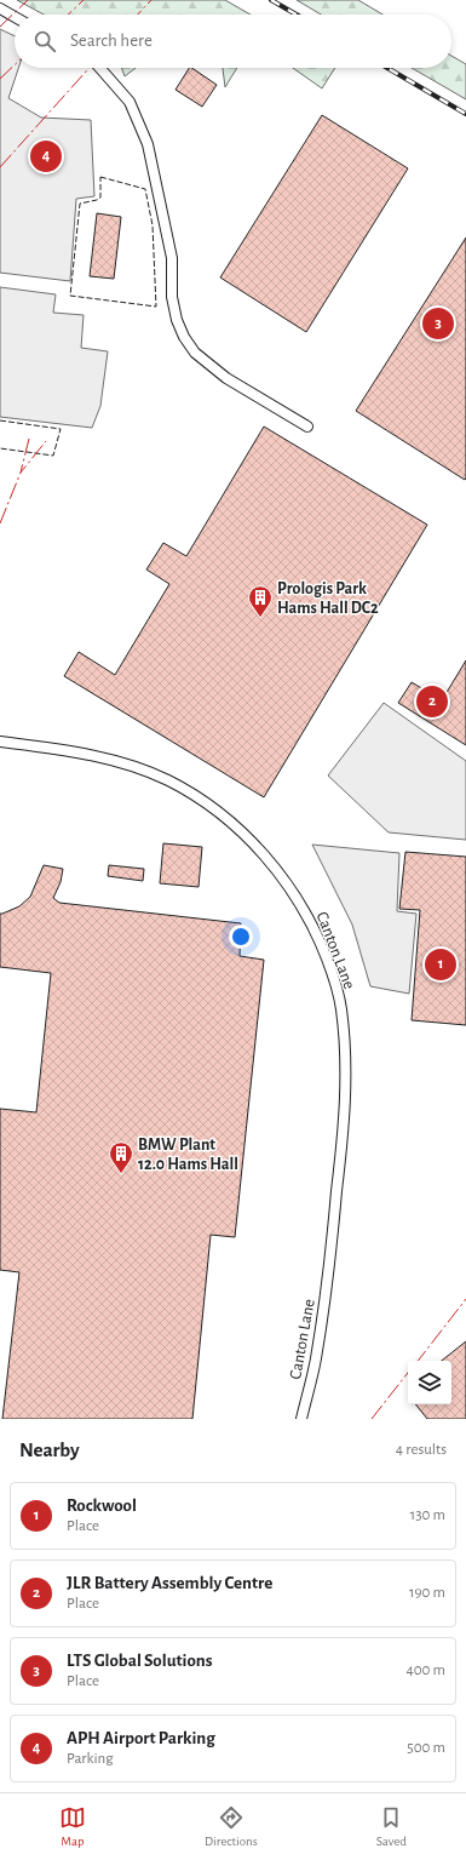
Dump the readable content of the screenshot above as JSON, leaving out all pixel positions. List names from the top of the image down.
{
  "streets": {
    "street": ["Canton Lane"]
  },
  "places": {
    "building": ["Prologis Park Hams Hall DC2", "BMW Plant 12.0 Hams Hall"]
  },
  "page": {
    "search": "Search here",
    "pins": [
      "4",
      "3",
      "2",
      "1"
    ],
    "heading": ["Nearby", "4 results"],
    "list": [
      {
        "mark": "1",
        "name": "Rockwool",
        "note": "Place",
        "value": "130 m"
      },
      {
        "mark": "2",
        "name": "JLR Battery Assembly Centre",
        "note": "Place",
        "value": "190 m"
      },
      {
        "mark": "3",
        "name": "LTS Global Solutions",
        "note": "Place",
        "value": "400 m"
      },
      {
        "mark": "4",
        "name": "APH Airport Parking",
        "note": "Parking",
        "value": "500 m"
      }
    ],
    "nav": ["Map", "Directions", "Saved"]
  }
}
